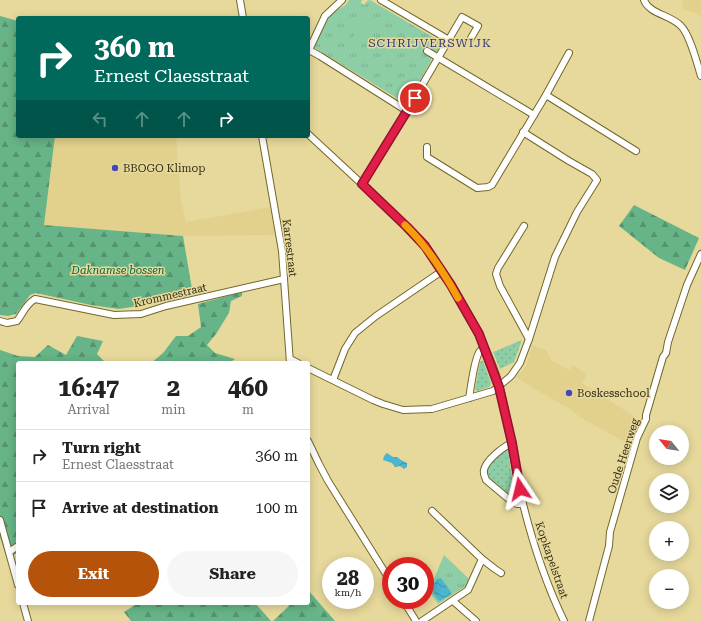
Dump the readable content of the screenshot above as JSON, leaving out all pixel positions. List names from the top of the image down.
{
  "streets": {
    "street": [
      "Karrestraat",
      "Krommestraat",
      "Oude Heerweg",
      "Kopkapelstraat"
    ]
  },
  "crossings": [
    ["Karrestraat", "Krommestraat"]
  ],
  "districts": ["SCHRIJVERSWIJK"],
  "parks": ["Daknamse bossen"],
  "places": ["BBOGO Klimop", "Boskesschool"],
  "north": "top left",
  "page": {
    "turn": ["360 m", "Ernest Claesstraat"],
    "eta": [
      "16:47",
      "Arrival",
      "2",
      "min",
      "460",
      "m"
    ],
    "map_buttons": ["+", "−"],
    "list": [
      {
        "name": "Turn right",
        "note": "Ernest Claesstraat",
        "value": "360 m"
      },
      {
        "name": "Arrive at destination",
        "value": "100 m"
      }
    ],
    "buttons": ["Exit", "Share"],
    "speed": "28 km/h",
    "limit": "30"
  }
}
